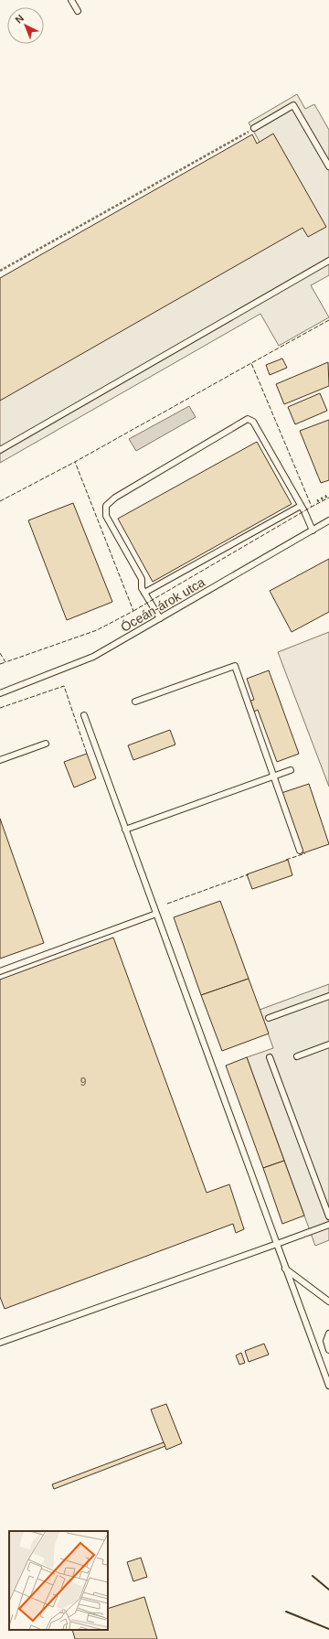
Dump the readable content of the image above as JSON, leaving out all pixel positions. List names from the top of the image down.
{
  "streets": {
    "lane": ["Óceán-árok utca"]
  },
  "house_numbers": ["9"],
  "north": "top left"
}
